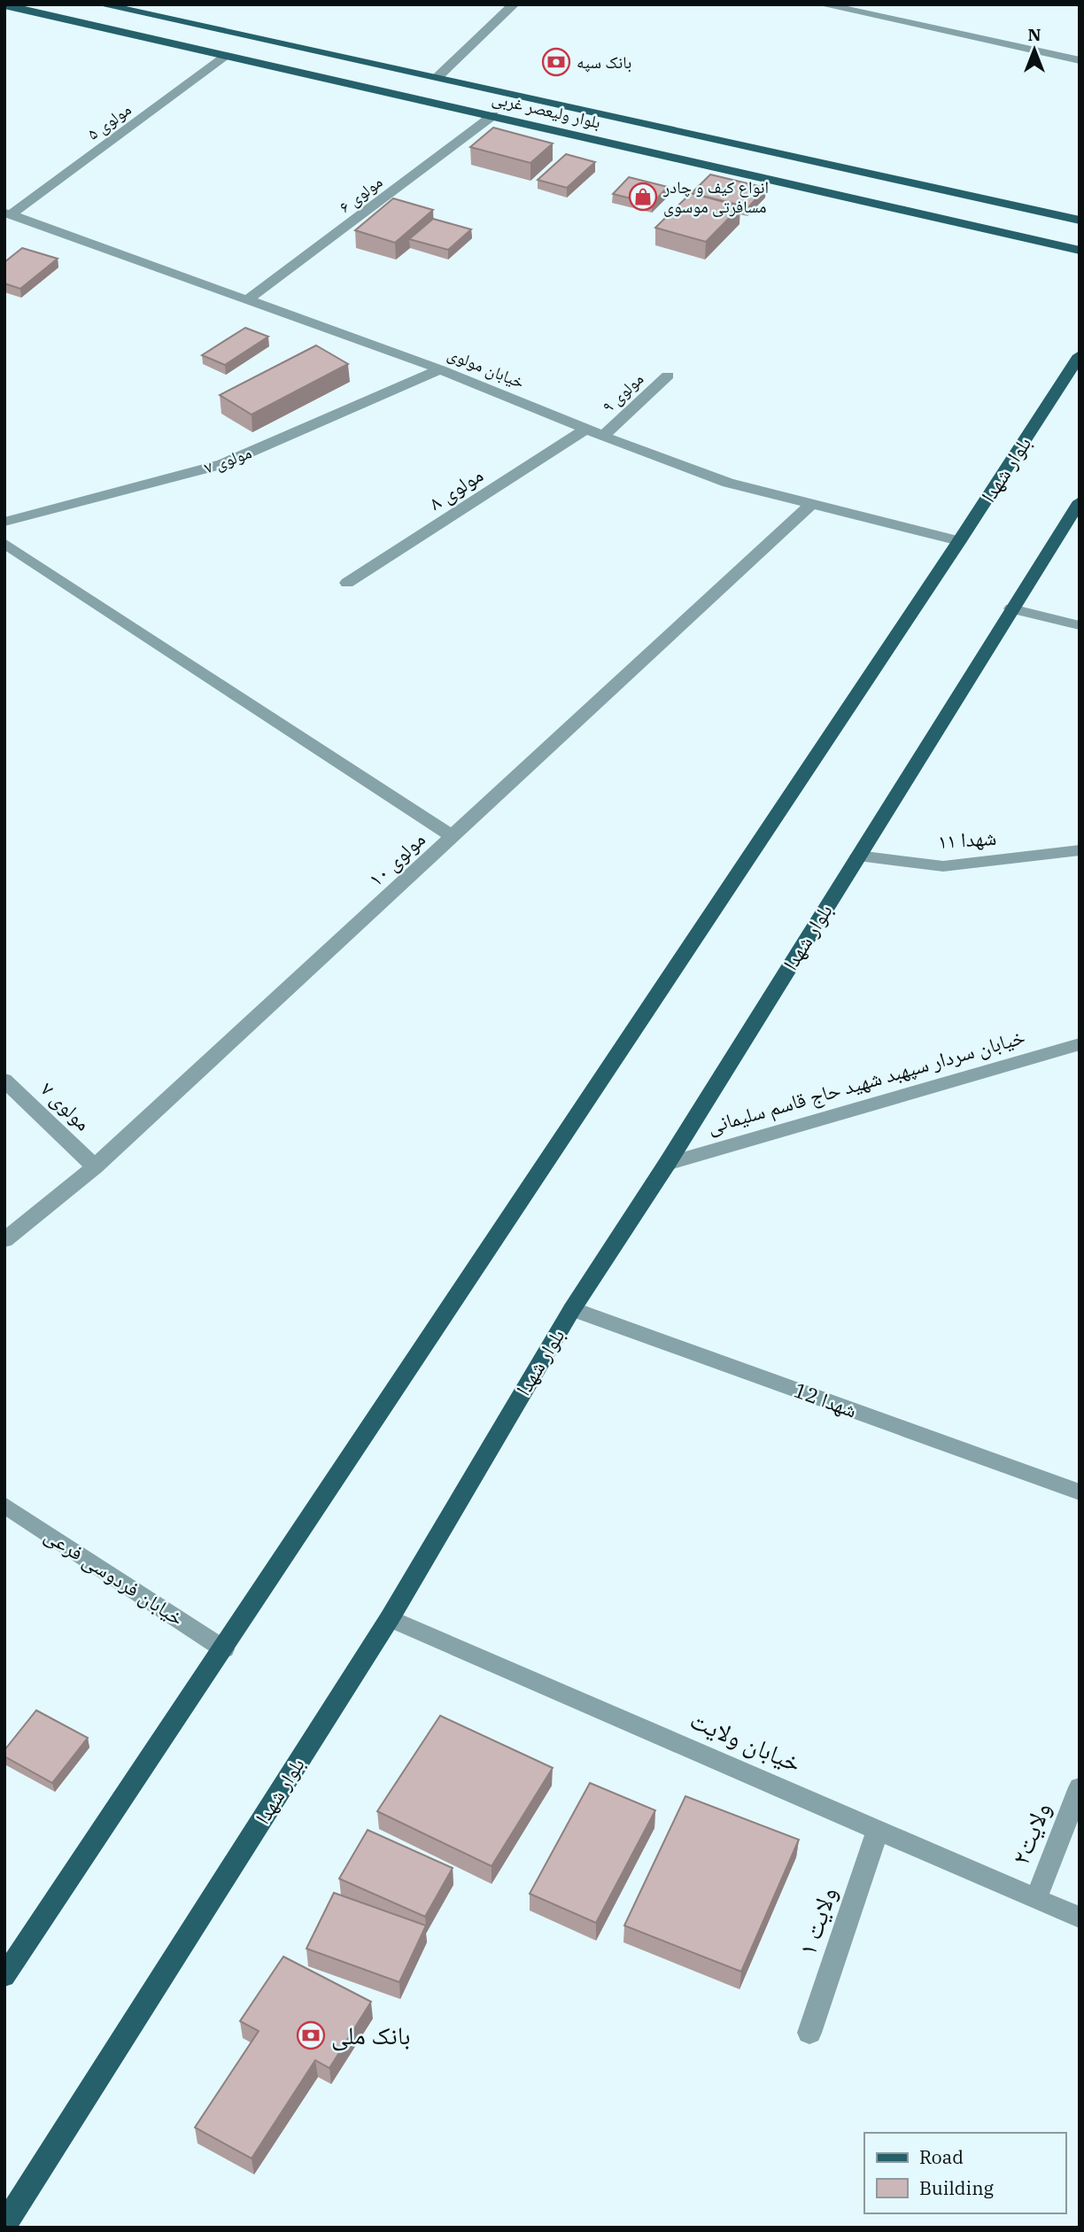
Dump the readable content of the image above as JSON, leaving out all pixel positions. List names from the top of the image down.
{
  "streets": {
    "main road": ["بلوار ولیعصر غربی", "بلوار شهدا"],
    "street": [
      "مولوی ۵",
      "مولوی ۶",
      "خیابان مولوی",
      "مولوی ۹",
      "مولوی ۷",
      "مولوی ۸",
      "شهدا ۱۱",
      "مولوی ۱۰",
      "خیابان سردار سپهبد شهید حاج قاسم سلیمانی",
      "شهدا 12",
      "خیابان فردوسی فرعی",
      "خیابان ولایت",
      "ولایت۲",
      "ولایت ۱"
    ]
  },
  "crossings": [
    ["بلوار ولیعصر غربی", "مولوی ۵"],
    ["بلوار ولیعصر غربی", "مولوی ۶"],
    ["مولوی ۵", "خیابان مولوی"],
    ["مولوی ۶", "خیابان مولوی"],
    ["خیابان مولوی", "مولوی ۹"],
    ["خیابان مولوی", "مولوی ۷"],
    ["خیابان مولوی", "بلوار شهدا"],
    ["خیابان مولوی", "مولوی ۸"],
    ["خیابان مولوی", "مولوی ۱۰"],
    ["مولوی ۷", "مولوی ۱۰"],
    ["بلوار شهدا", "شهدا ۱۱"],
    ["بلوار شهدا", "خیابان سردار سپهبد شهید حاج قاسم سلیمانی"],
    ["بلوار شهدا", "شهدا 12"],
    ["بلوار شهدا", "خیابان فردوسی فرعی"],
    ["بلوار شهدا", "خیابان ولایت"],
    ["خیابان ولایت", "ولایت۲"],
    ["خیابان ولایت", "ولایت ۱"]
  ],
  "places": {
    "bank": ["بانک سپه", "بانک ملی"],
    "shop": ["انواع کیف و چادر مسافرتی موسوی"]
  },
  "legend": ["Road", "Building"],
  "north": "top"
}
